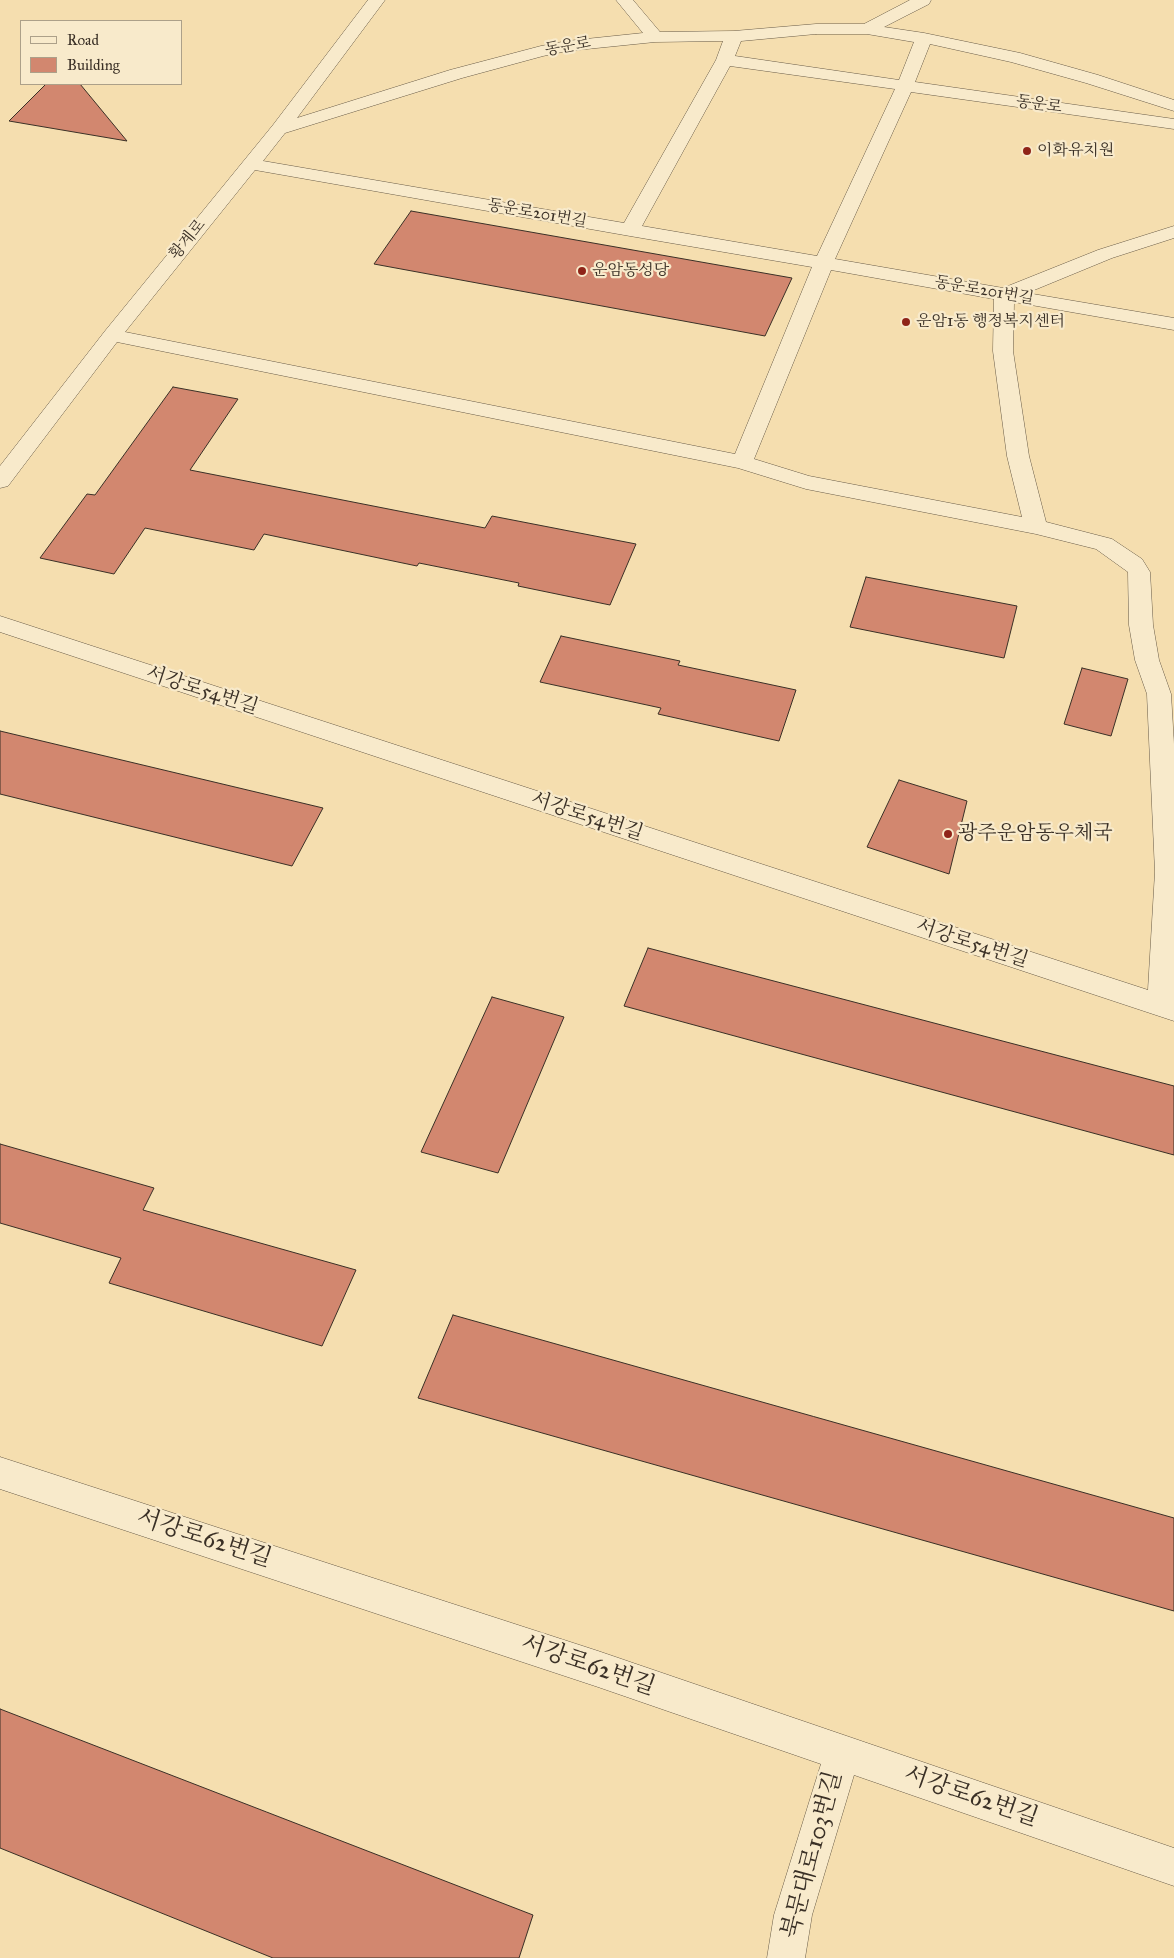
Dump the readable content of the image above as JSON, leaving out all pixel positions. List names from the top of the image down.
{
  "streets": {
    "street": [
      "동운로",
      "동운로201번길",
      "황계로",
      "서강로54번길",
      "서강로62번길",
      "북문대로103번길"
    ]
  },
  "crossings": [
    ["동운로", "황계로"],
    ["동운로201번길", "황계로"],
    ["서강로62번길", "북문대로103번길"]
  ],
  "places": [
    "이화유치원",
    "운암동성당",
    "운암1동 행정복지센터",
    "광주운암동우체국"
  ],
  "legend": ["Road", "Building"]
}
